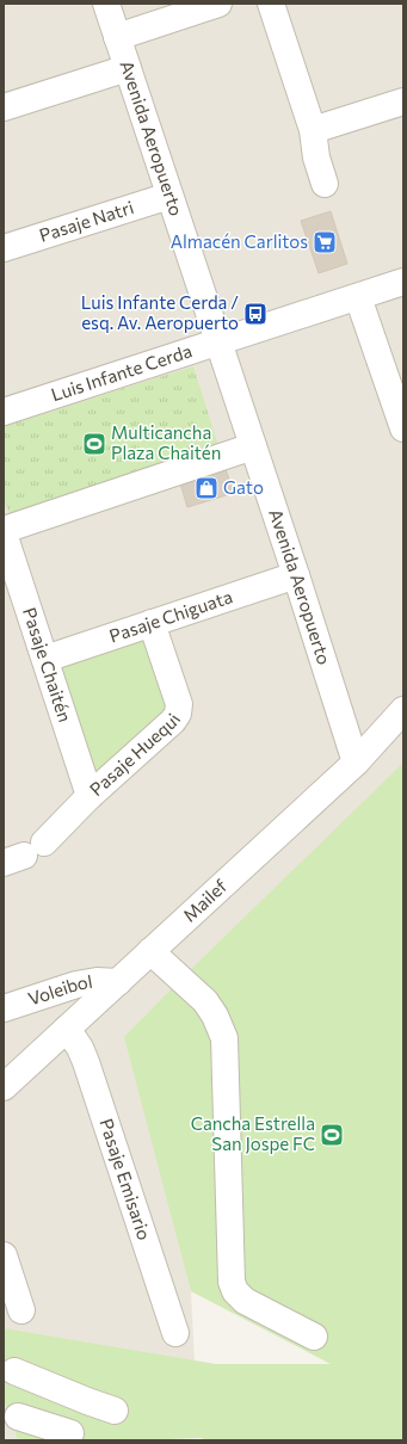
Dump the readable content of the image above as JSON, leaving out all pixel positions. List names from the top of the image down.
{
  "streets": {
    "street": [
      "Avenida Aeropuerto",
      "Pasaje Natri",
      "Luis Infante Cerda",
      "Pasaje Chiguata",
      "Pasaje Chaitén",
      "Pasaje Huequi",
      "Mailef",
      "Voleibol",
      "Pasaje Emisario"
    ]
  },
  "crossings": [
    ["Avenida Aeropuerto", "Pasaje Natri"],
    ["Avenida Aeropuerto", "Luis Infante Cerda"],
    ["Avenida Aeropuerto", "Pasaje Chiguata"],
    ["Avenida Aeropuerto", "Mailef"],
    ["Pasaje Chiguata", "Pasaje Chaitén"],
    ["Pasaje Chiguata", "Pasaje Huequi"],
    ["Pasaje Chaitén", "Pasaje Huequi"],
    ["Mailef", "Voleibol"],
    ["Mailef", "Pasaje Emisario"]
  ],
  "places": {
    "supermarket": ["Almacén Carlitos"],
    "bus stop": ["Luis Infante Cerda / esq. Av. Aeropuerto"],
    "sports": ["Multicancha Plaza Chaitén", "Cancha Estrella San Jospe FC"],
    "shop": ["Gato"]
  }
}
